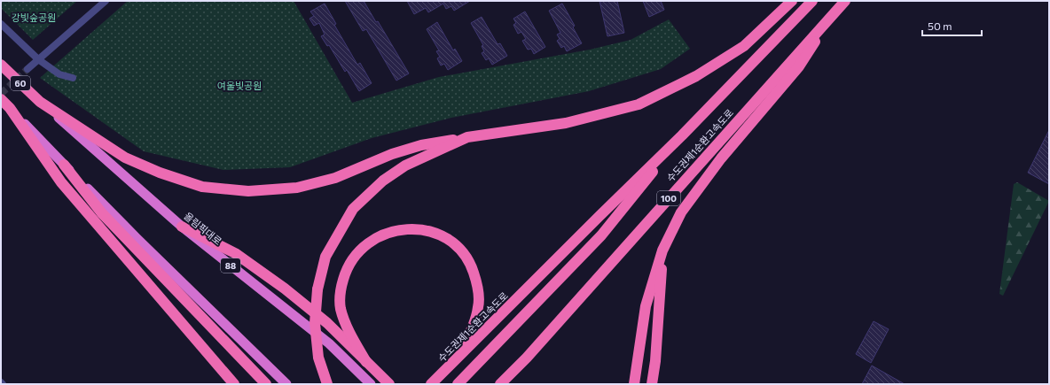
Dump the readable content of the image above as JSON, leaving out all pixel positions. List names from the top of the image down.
{
  "streets": {
    "highway": [
      "60",
      "수도권제1순환고속도로",
      "100",
      "올림픽대로",
      "88"
    ]
  },
  "crossings": [
    ["60", "올림픽대로"]
  ],
  "parks": ["강빛숲공원", "여울빛공원"],
  "scale_bar": "50 m"
}
